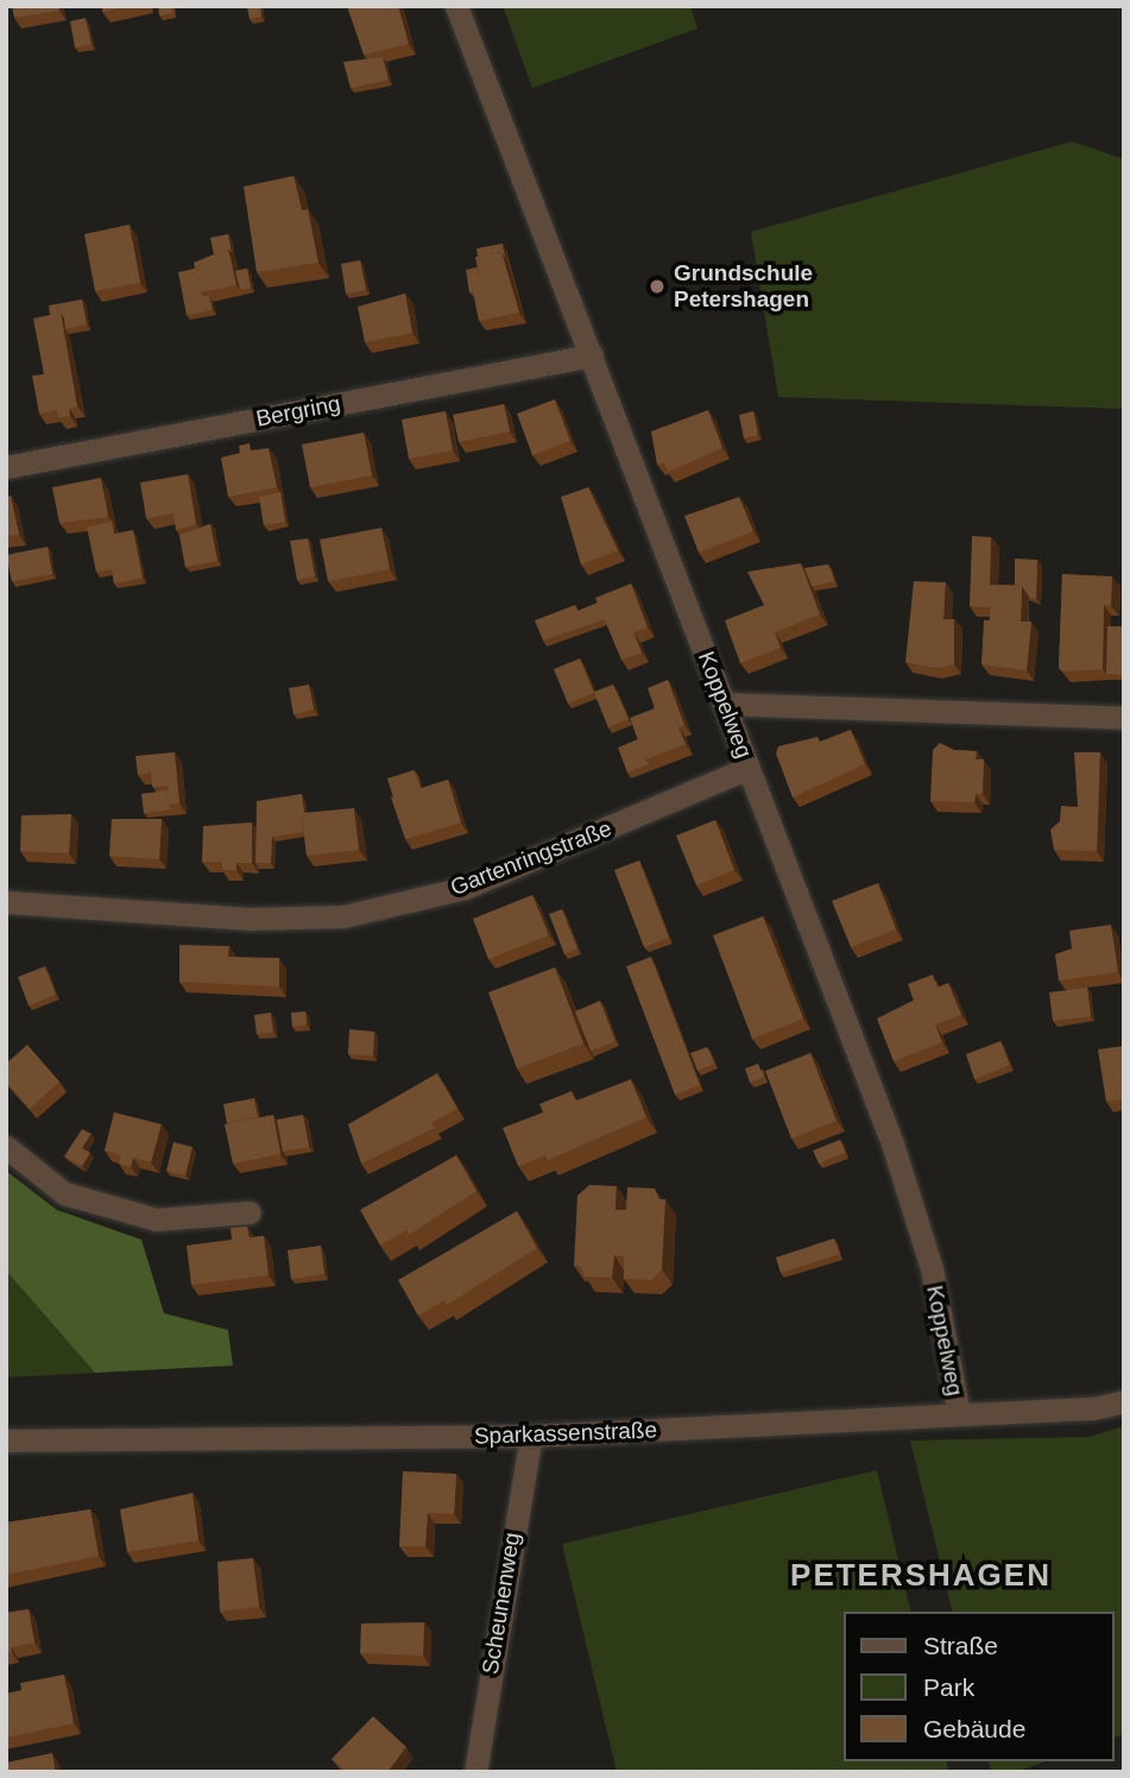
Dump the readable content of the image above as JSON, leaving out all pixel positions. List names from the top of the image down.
{
  "streets": {
    "street": [
      "Bergring",
      "Koppelweg",
      "Gartenringstraße",
      "Sparkassenstraße",
      "Scheunenweg"
    ]
  },
  "crossings": [
    ["Bergring", "Koppelweg"],
    ["Koppelweg", "Gartenringstraße"],
    ["Koppelweg", "Sparkassenstraße"],
    ["Sparkassenstraße", "Scheunenweg"]
  ],
  "districts": ["PETERSHAGEN"],
  "places": ["Grundschule Petershagen"],
  "legend": ["Straße", "Park", "Gebäude"]
}
